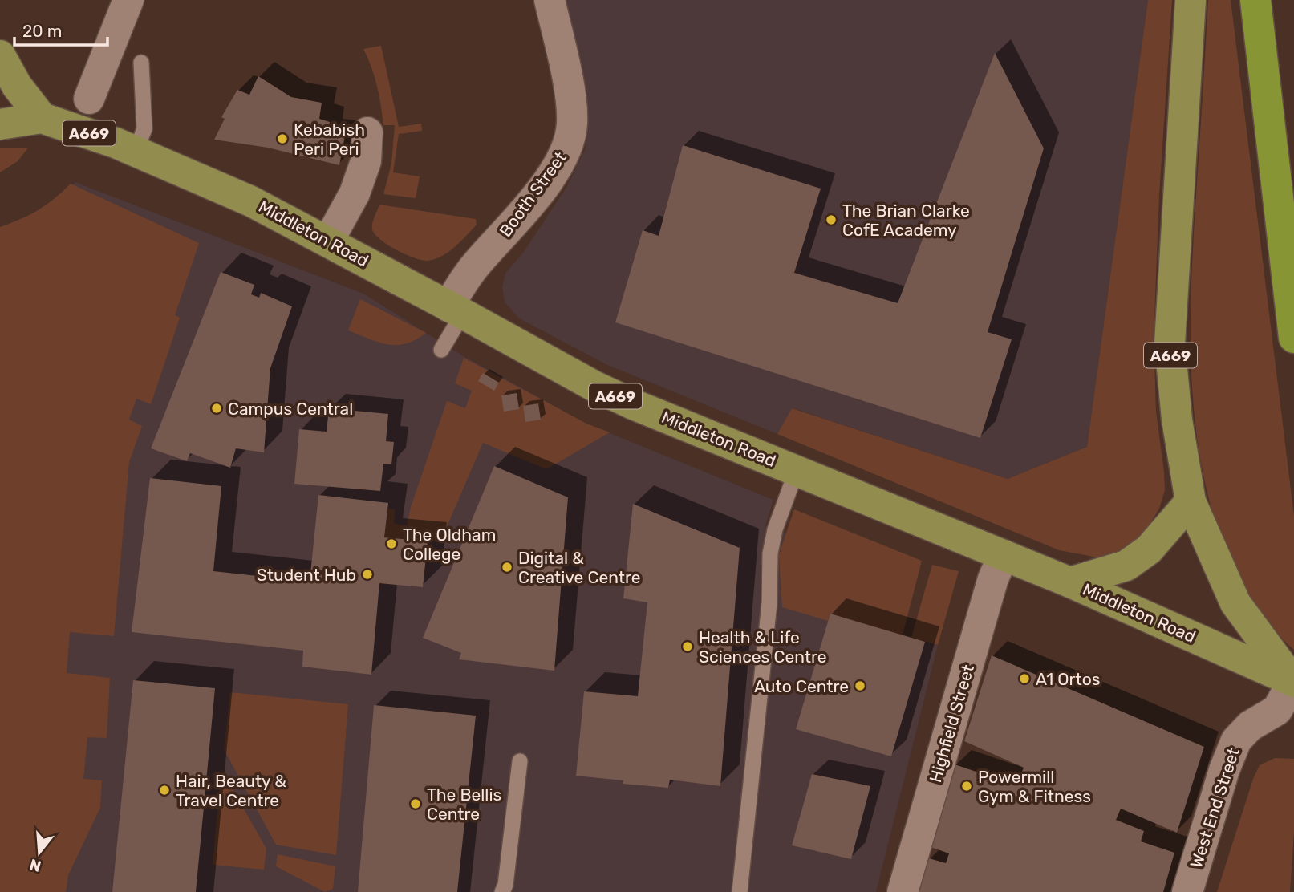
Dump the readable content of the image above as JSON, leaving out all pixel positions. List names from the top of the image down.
{
  "streets": {
    "main road": ["A669", "Middleton Road"],
    "street": ["Booth Street", "Highfield Street", "West End Street"]
  },
  "crossings": [
    ["A669", "Middleton Road"],
    ["A669", "West End Street"],
    ["Booth Street", "Middleton Road"],
    ["Middleton Road", "Highfield Street"],
    ["Middleton Road", "West End Street"]
  ],
  "places": [
    "Kebabish Peri Peri",
    "The Brian Clarke CofE Academy",
    "Campus Central",
    "The Oldham College",
    "Digital & Creative Centre",
    "Student Hub",
    "Health & Life Sciences Centre",
    "A1 Ortos",
    "Auto Centre",
    "Powermill Gym & Fitness",
    "Hair, Beauty & Travel Centre",
    "The Bellis Centre"
  ],
  "scale_bar": "20 m",
  "north": "bottom"
}
